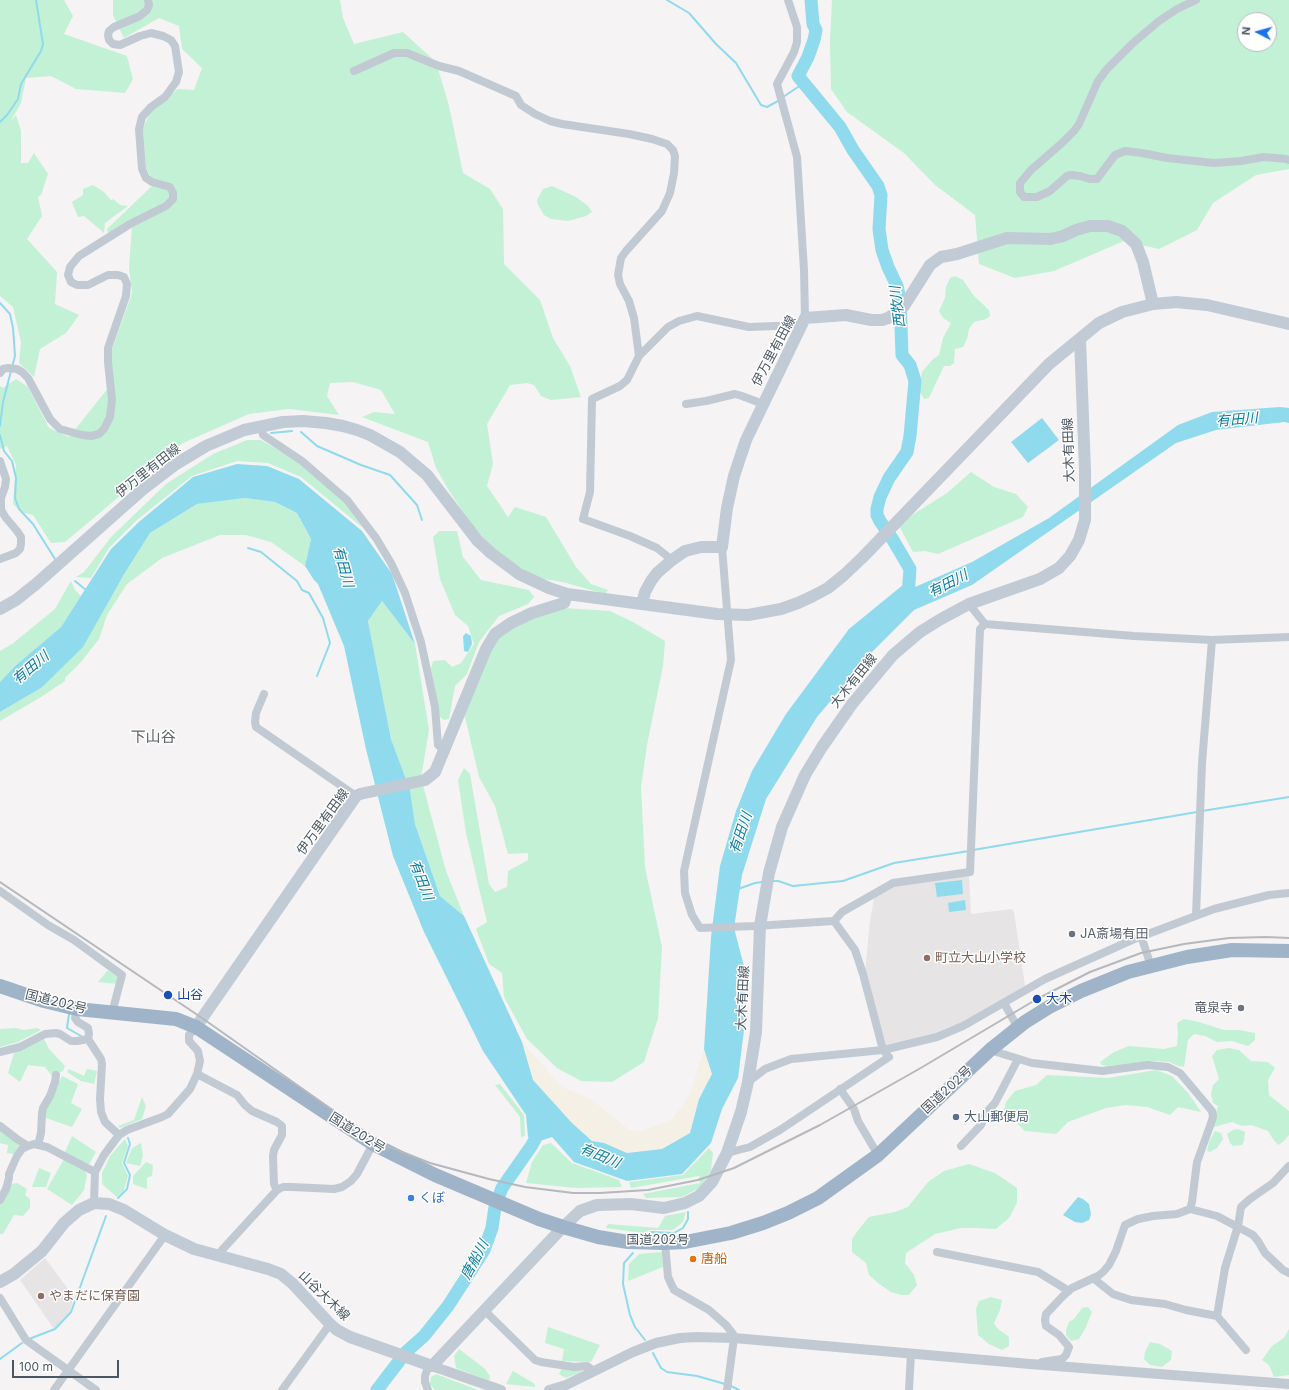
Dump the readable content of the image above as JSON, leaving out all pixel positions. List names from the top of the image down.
{
  "streets": {
    "highway": ["国道202号"],
    "main road": ["伊万里有田線", "大木有田線", "山谷大木線"]
  },
  "crossings": [
    ["伊万里有田線", "大木有田線"],
    ["伊万里有田線", "国道202号"],
    ["大木有田線", "国道202号"]
  ],
  "districts": ["下山谷"],
  "water": ["西牧川", "有田川", "唐船川"],
  "places": [
    "JA斎場有田",
    "町立大山小学校",
    "山谷",
    "大木",
    "竜泉寺",
    "大山郵便局",
    "くぼ",
    "唐船",
    "やまだに保育園"
  ],
  "scale_bar": "100 m",
  "north": "left"
}
